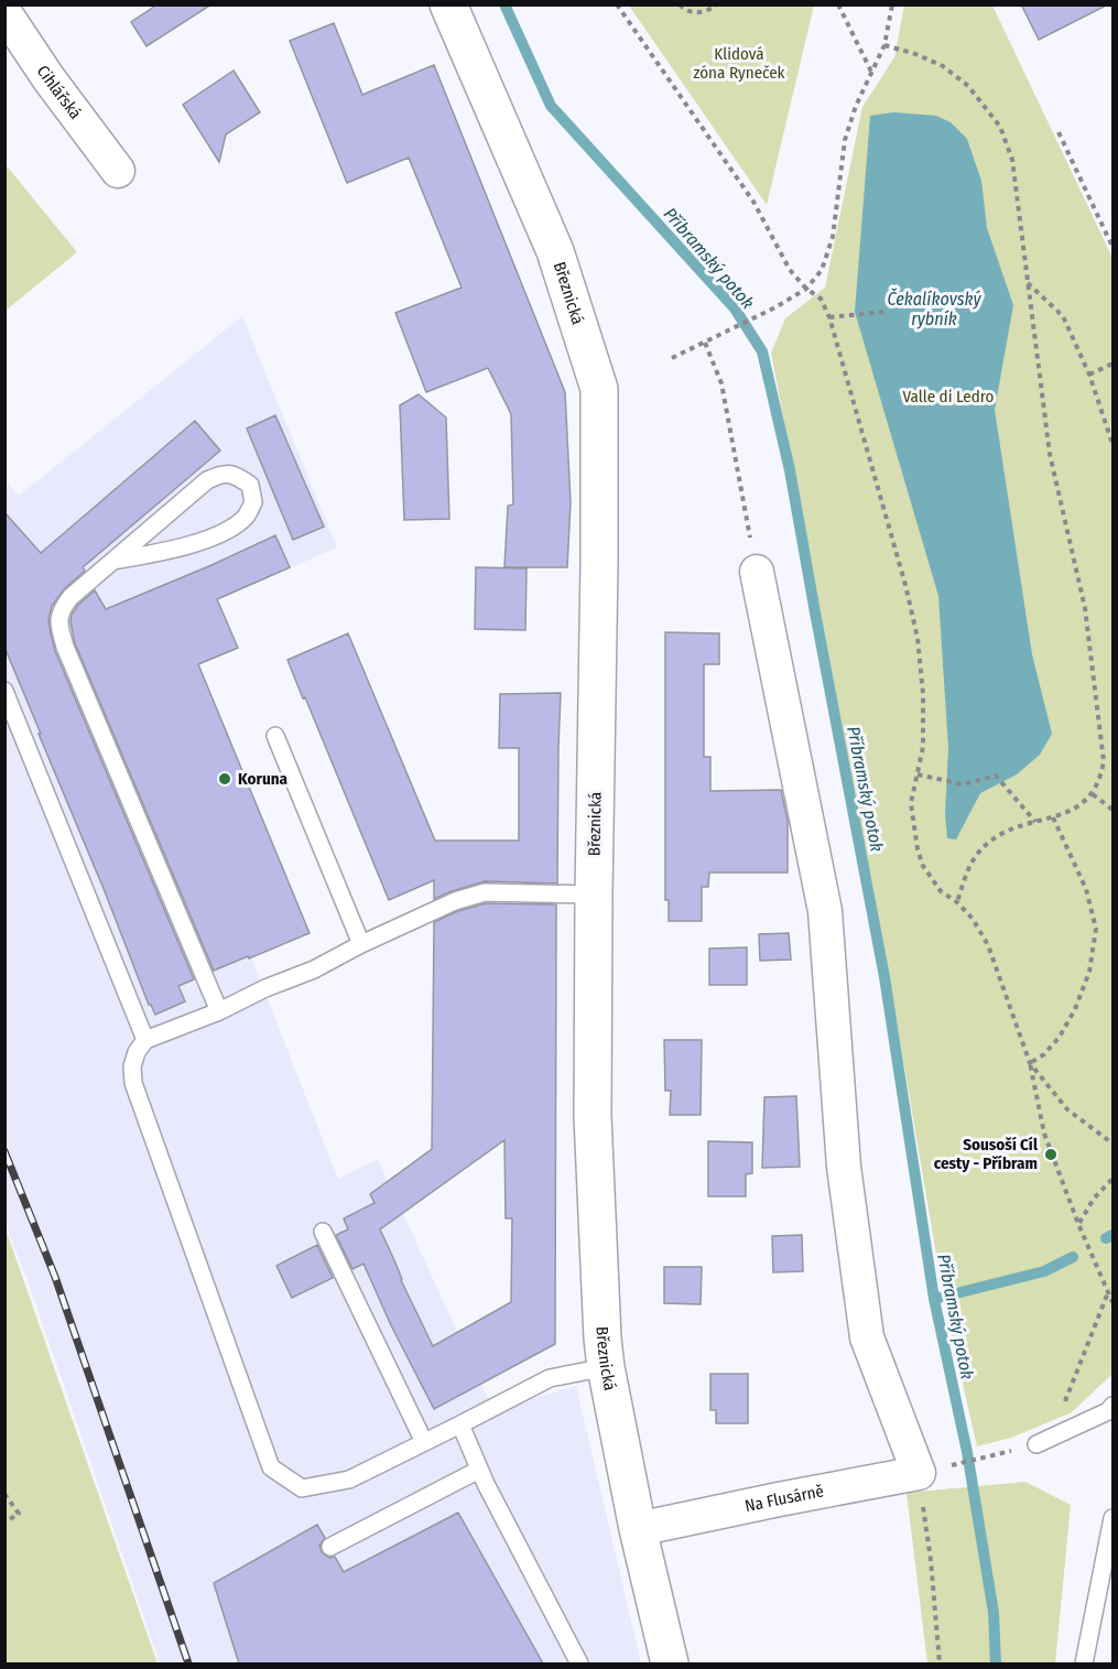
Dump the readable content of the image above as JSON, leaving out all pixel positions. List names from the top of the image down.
{
  "streets": {
    "street": ["Cihlářská", "Březnická", "Na Flusárně"]
  },
  "crossings": [
    ["Březnická", "Na Flusárně"]
  ],
  "water": ["Příbramský potok", "Čekalíkovský rybník"],
  "parks": ["Klidová zóna Ryneček", "Valle di Ledro"],
  "places": ["Koruna", "Sousoší Cíl cesty - Příbram"]
}
